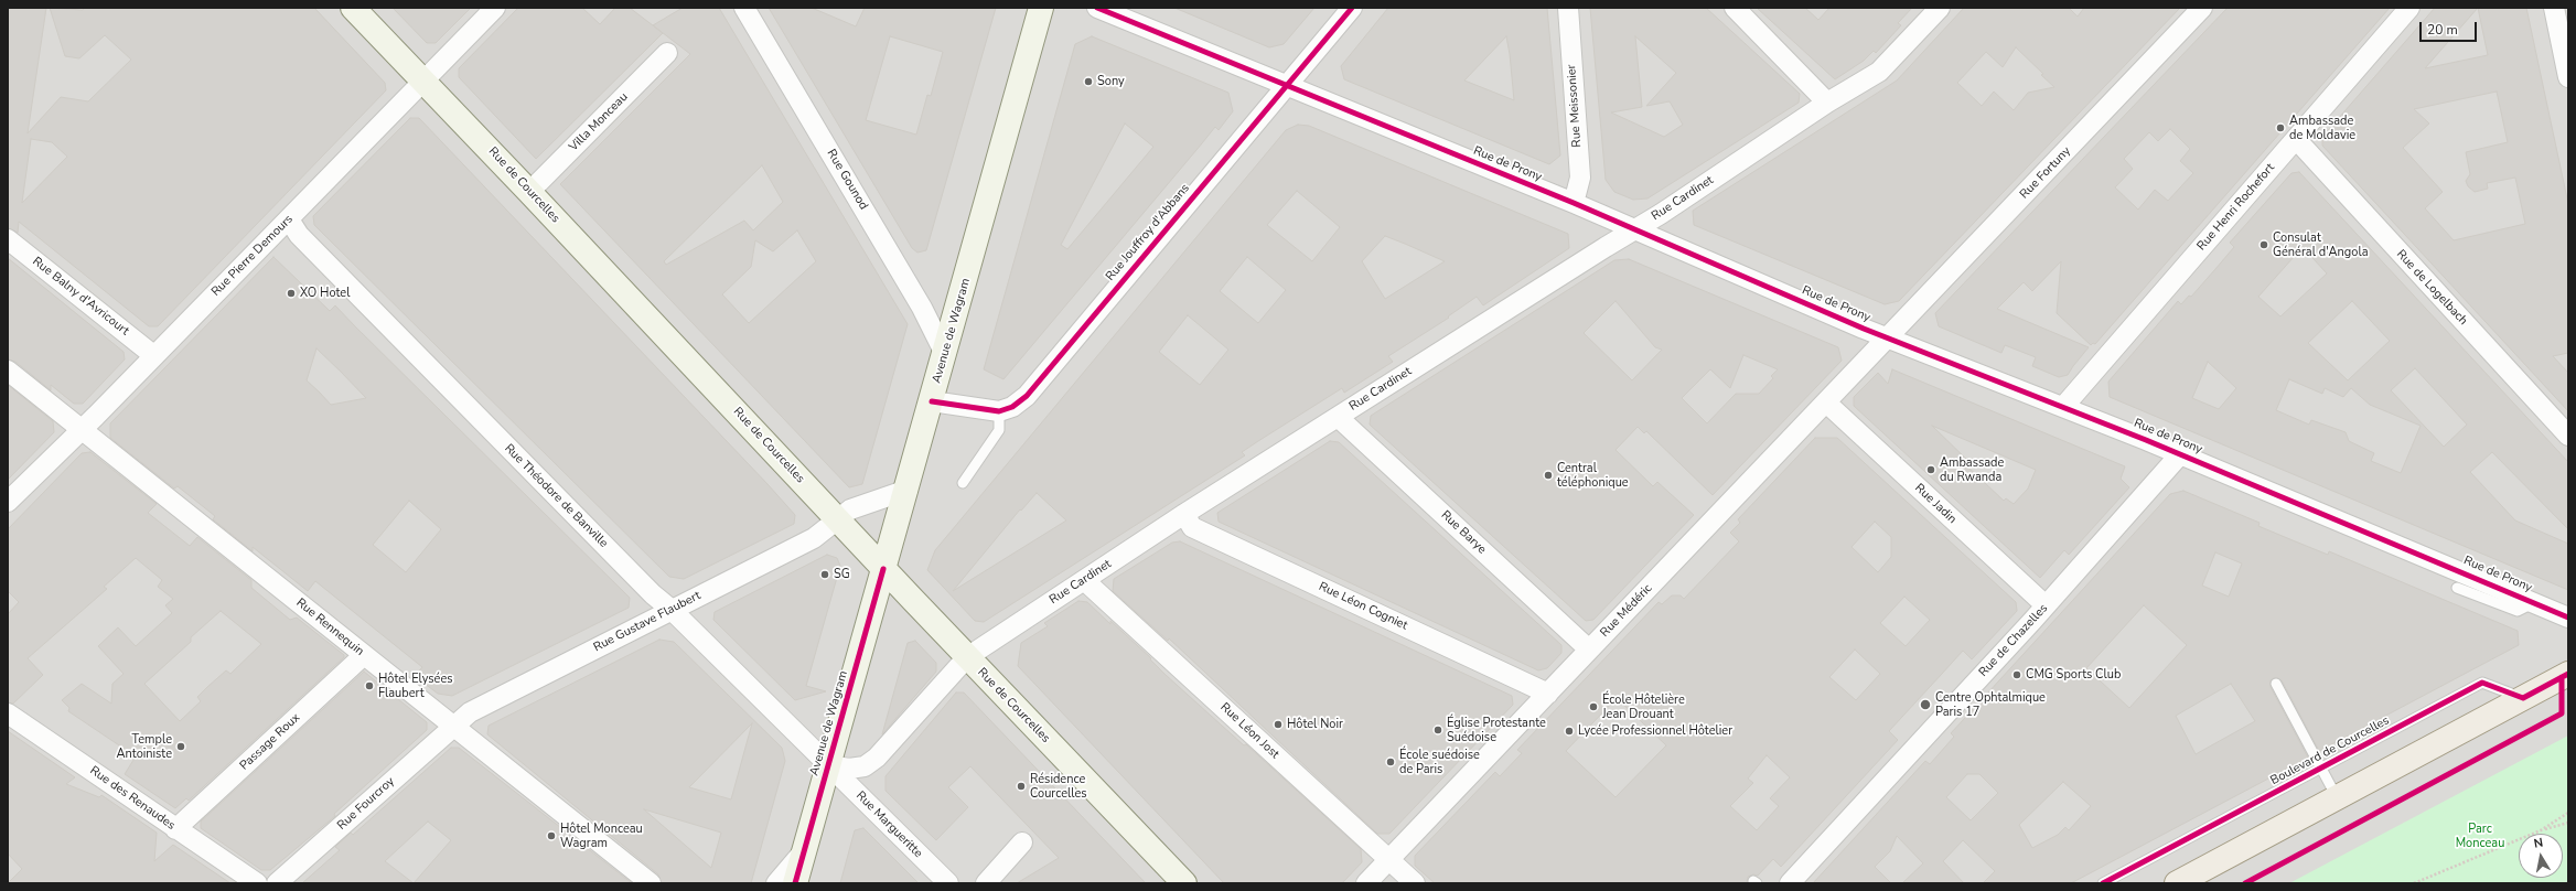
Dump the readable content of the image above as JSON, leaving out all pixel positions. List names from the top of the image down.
{
  "streets": {
    "street": [
      "Rue Meissonier",
      "Villa Monceau",
      "Rue de Prony",
      "Rue Fortuny",
      "Rue Gounod",
      "Rue de Courcelles",
      "Rue Cardinet",
      "Rue Henri Rochefort",
      "Rue Jouffroy d'Abbans",
      "Rue Pierre Demours",
      "Rue de Logelbach",
      "Rue Balny d'Avricourt",
      "Avenue de Wagram",
      "Rue Théodore de Banville",
      "Rue Jadin",
      "Rue Barye",
      "Rue Léon Cogniet",
      "Rue Médéric",
      "Rue Gustave Flaubert",
      "Rue Rennequin",
      "Rue de Chazelles",
      "Rue Léon Jost",
      "Passage Roux",
      "Rue des Renaudes",
      "Rue Fourcroy",
      "Rue Margueritte"
    ],
    "lane": ["Boulevard de Courcelles"]
  },
  "crossings": [
    ["Rue Meissonier", "Rue de Prony"],
    ["Villa Monceau", "Rue de Courcelles"],
    ["Rue de Prony", "Rue Fortuny"],
    ["Rue de Prony", "Rue Cardinet"],
    ["Rue de Prony", "Rue Henri Rochefort"],
    ["Rue de Prony", "Rue Jouffroy d'Abbans"],
    ["Rue de Prony", "Rue Médéric"],
    ["Rue de Prony", "Rue de Chazelles"],
    ["Rue Fortuny", "Rue Médéric"],
    ["Rue Gounod", "Avenue de Wagram"],
    ["Rue de Courcelles", "Rue Cardinet"],
    ["Rue de Courcelles", "Rue Pierre Demours"],
    ["Rue de Courcelles", "Avenue de Wagram"],
    ["Rue de Courcelles", "Rue Gustave Flaubert"],
    ["Rue Cardinet", "Avenue de Wagram"],
    ["Rue Cardinet", "Rue Théodore de Banville"],
    ["Rue Cardinet", "Rue Barye"],
    ["Rue Cardinet", "Rue Léon Cogniet"],
    ["Rue Cardinet", "Rue Léon Jost"],
    ["Rue Cardinet", "Rue Margueritte"],
    ["Rue Henri Rochefort", "Rue de Logelbach"],
    ["Rue Pierre Demours", "Rue Balny d'Avricourt"],
    ["Rue Pierre Demours", "Rue Théodore de Banville"],
    ["Rue Pierre Demours", "Rue Rennequin"],
    ["Avenue de Wagram", "Rue Théodore de Banville"],
    ["Avenue de Wagram", "Rue Gustave Flaubert"],
    ["Avenue de Wagram", "Rue Margueritte"],
    ["Rue Théodore de Banville", "Rue Gustave Flaubert"],
    ["Rue Théodore de Banville", "Rue Margueritte"],
    ["Rue Jadin", "Rue Médéric"],
    ["Rue Jadin", "Rue de Chazelles"],
    ["Rue Barye", "Rue Médéric"],
    ["Rue Léon Cogniet", "Rue Médéric"],
    ["Rue Médéric", "Rue Léon Jost"],
    ["Rue Gustave Flaubert", "Rue Rennequin"],
    ["Rue Gustave Flaubert", "Rue Fourcroy"],
    ["Rue Rennequin", "Passage Roux"],
    ["Rue Rennequin", "Rue Fourcroy"],
    ["Passage Roux", "Rue des Renaudes"]
  ],
  "parks": ["Parc Monceau"],
  "places": [
    "Sony",
    "Ambassade de Moldavie",
    "Consulat Général d'Angola",
    "XO Hotel",
    "Ambassade du Rwanda",
    "Central téléphonique",
    "SG",
    "CMG Sports Club",
    "Hôtel Elysées Flaubert",
    "Centre Ophtalmique Paris 17",
    "École Hôtelière Jean Drouant",
    "Hôtel Noir",
    "Église Protestante Suédoise",
    "Lycée Professionnel Hôtelier",
    "Temple Antoiniste",
    "École suédoise de Paris",
    "Résidence Courcelles",
    "Hôtel Monceau Wagram"
  ],
  "scale_bar": "20 m",
  "north": "top"
}
